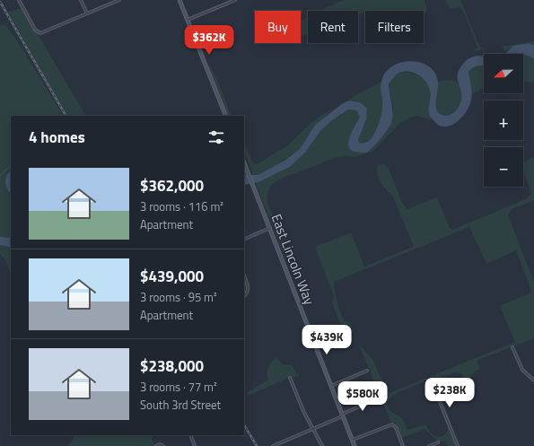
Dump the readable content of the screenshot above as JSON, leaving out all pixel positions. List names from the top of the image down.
{
  "streets": {
    "main road": ["East Lincoln Way"]
  },
  "north": "left",
  "page": {
    "chip": ["Buy", "Rent", "Filters"],
    "price": [
      "$362K",
      "$439K",
      "$238K",
      "$580K"
    ],
    "map_buttons": ["+", "−"],
    "heading": "4 homes",
    "list": [
      {
        "name": "$362,000",
        "note": "3 rooms · 116 m² · Apartment"
      },
      {
        "name": "$439,000",
        "note": "3 rooms · 95 m² · Apartment"
      },
      {
        "name": "$238,000",
        "note": "3 rooms · 77 m² · South 3rd Street"
      }
    ]
  }
}
